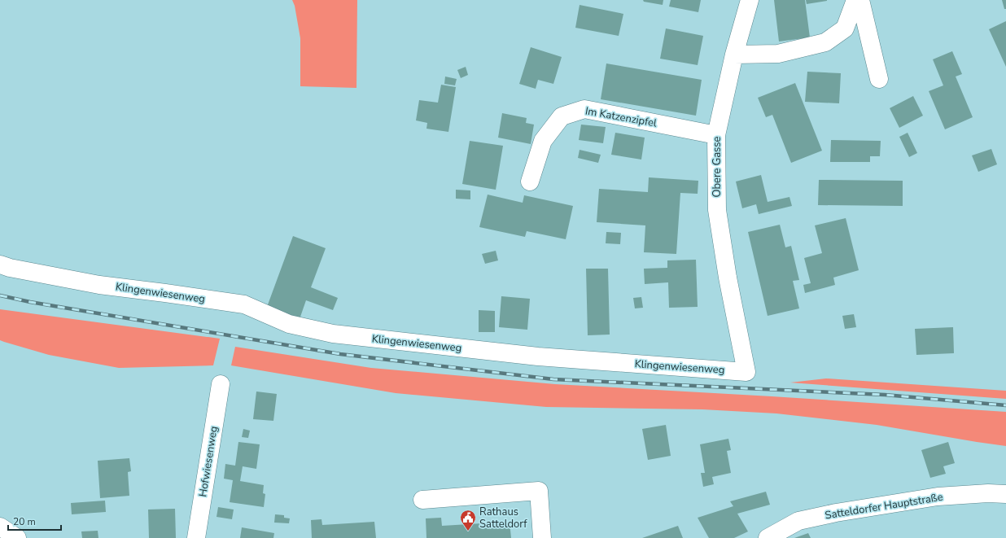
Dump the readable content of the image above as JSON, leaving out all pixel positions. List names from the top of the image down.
{
  "streets": {
    "street": [
      "Im Katzenzipfel",
      "Obere Gasse",
      "Klingenwiesenweg",
      "Hofwiesenweg",
      "Satteldorfer Hauptstraße"
    ]
  },
  "crossings": [
    ["Im Katzenzipfel", "Obere Gasse"],
    ["Obere Gasse", "Klingenwiesenweg"]
  ],
  "places": {
    "public building": ["Rathaus Satteldorf"]
  },
  "scale_bar": "20 m"
}
